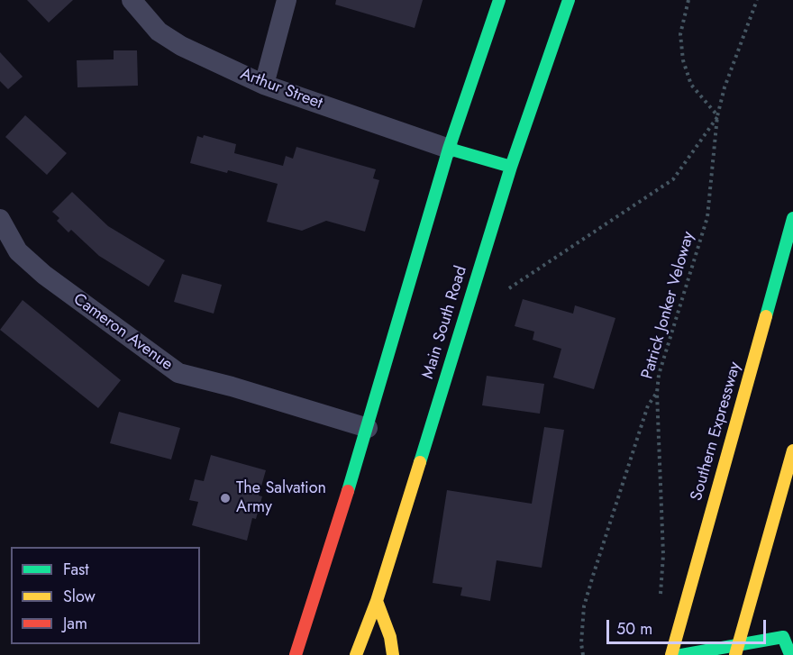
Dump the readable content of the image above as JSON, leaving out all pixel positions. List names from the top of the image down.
{
  "streets": {
    "main road": ["Main South Road", "Southern Expressway"],
    "street": ["Arthur Street", "Cameron Avenue"],
    "path": ["Patrick Jonker Veloway"]
  },
  "places": ["The Salvation Army"],
  "legend": ["Fast", "Slow", "Jam"],
  "scale_bar": "50 m"
}
